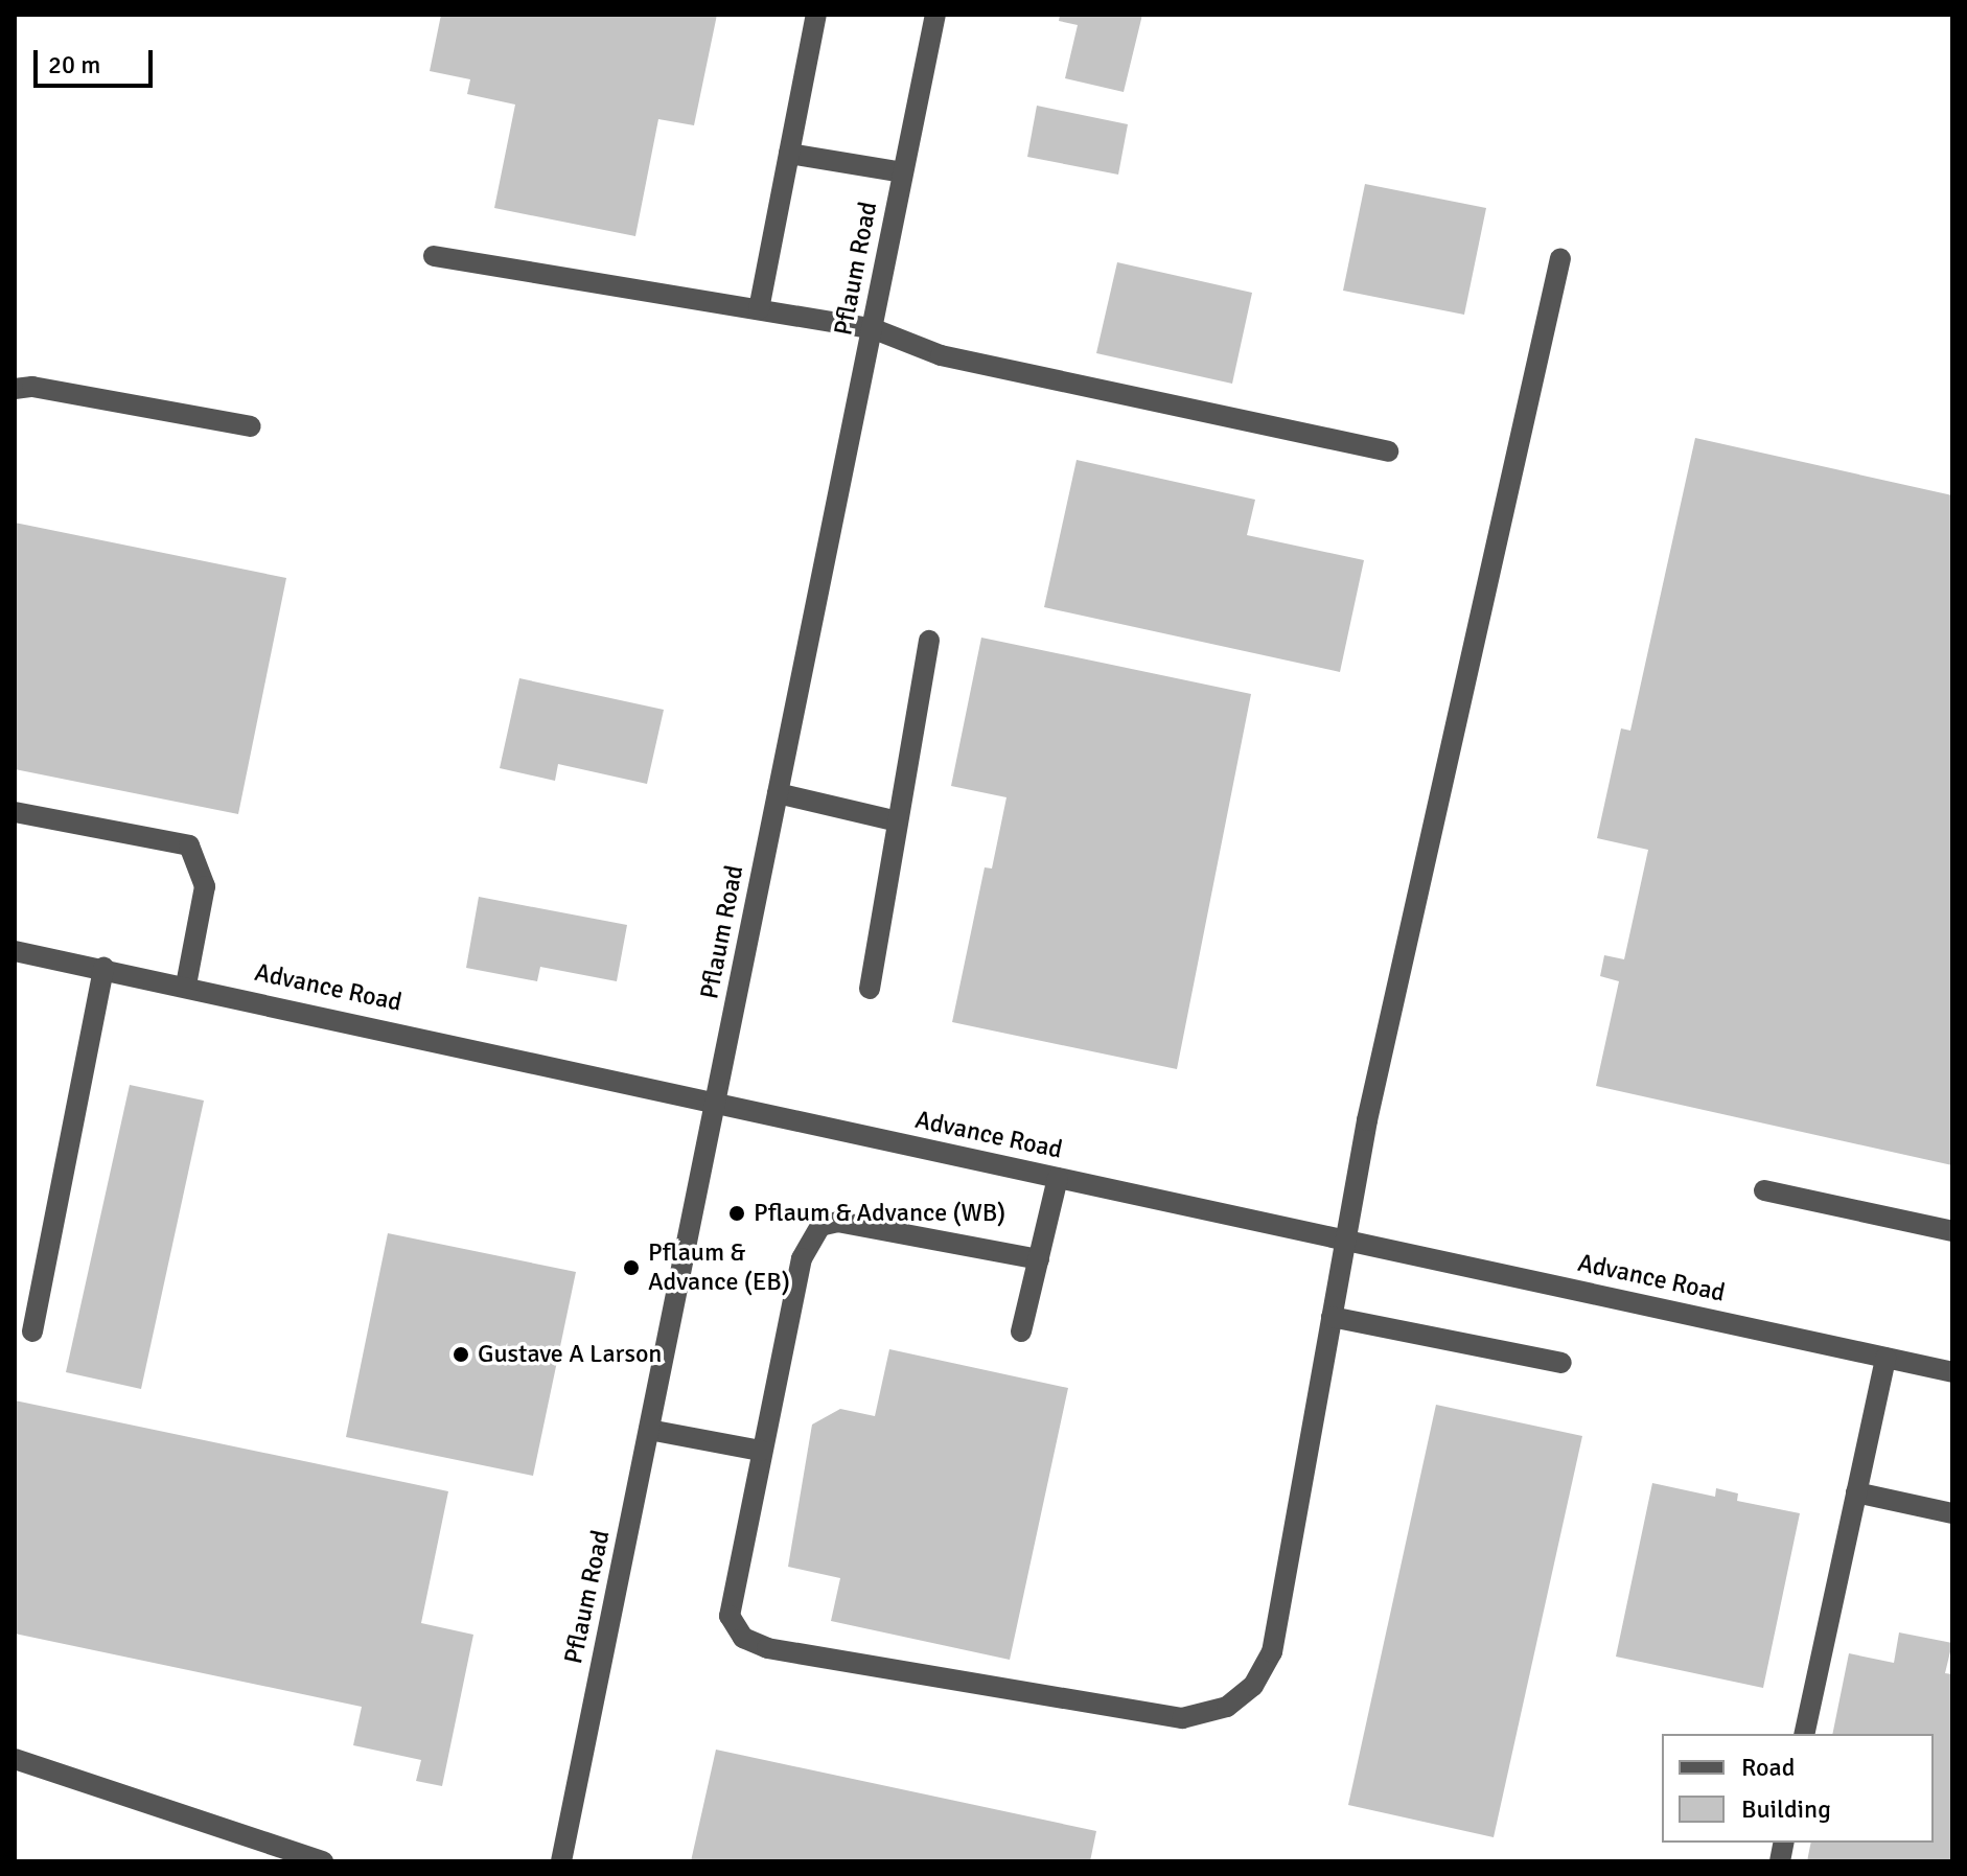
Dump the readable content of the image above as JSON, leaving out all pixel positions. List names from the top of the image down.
{
  "streets": {
    "street": ["Pflaum Road", "Advance Road"]
  },
  "crossings": [
    ["Pflaum Road", "Advance Road"]
  ],
  "places": ["Pflaum & Advance (WB)", "Pflaum & Advance (EB)", "Gustave A Larson"],
  "legend": ["Road", "Building"],
  "scale_bar": "20 m"
}
